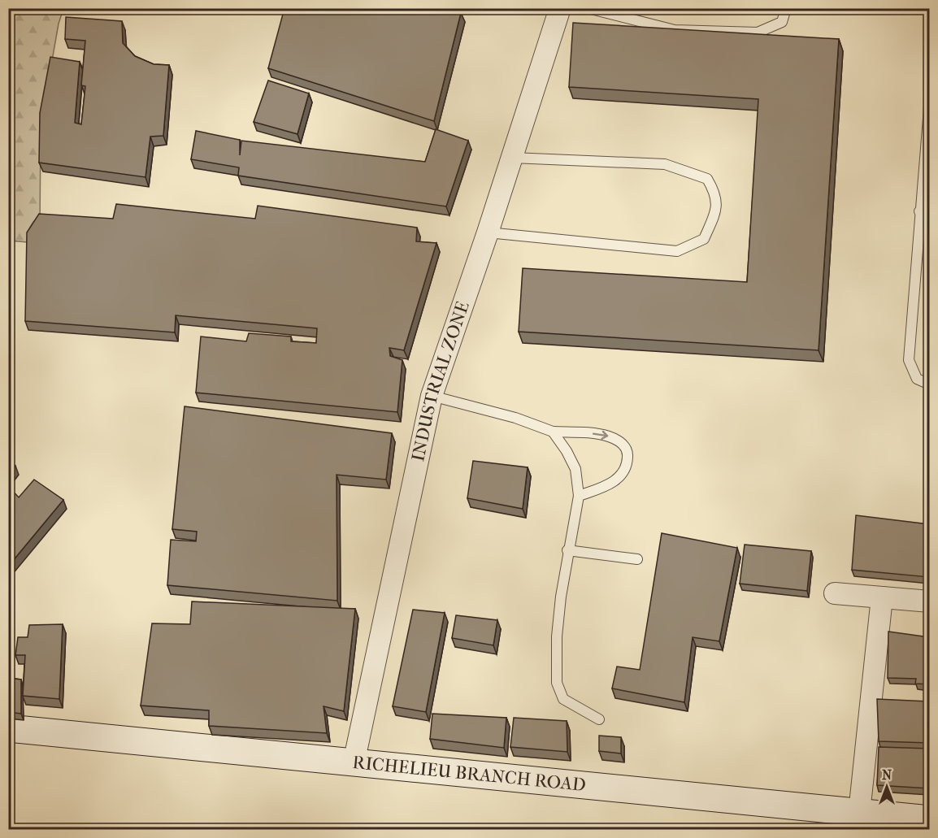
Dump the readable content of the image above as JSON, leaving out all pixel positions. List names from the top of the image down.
{
  "streets": {
    "main road": ["RICHELIEU BRANCH ROAD"],
    "street": ["INDUSTRIAL ZONE"]
  },
  "crossings": [
    ["INDUSTRIAL ZONE", "RICHELIEU BRANCH ROAD"]
  ],
  "north": "top"
}
